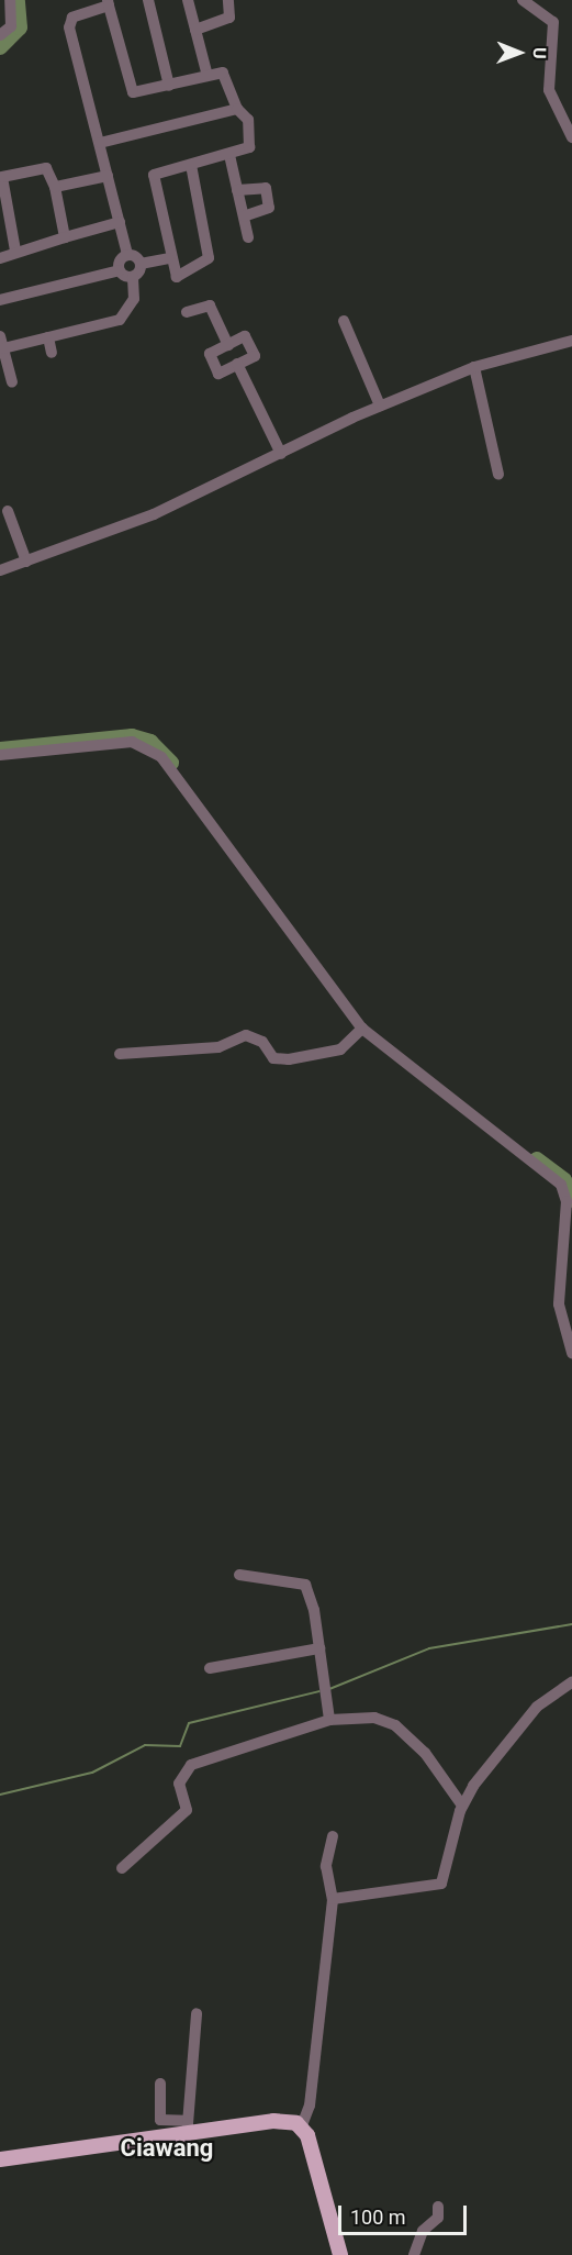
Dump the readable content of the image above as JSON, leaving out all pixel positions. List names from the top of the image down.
{
  "districts": ["Ciawang"],
  "scale_bar": "100 m",
  "north": "right"
}
